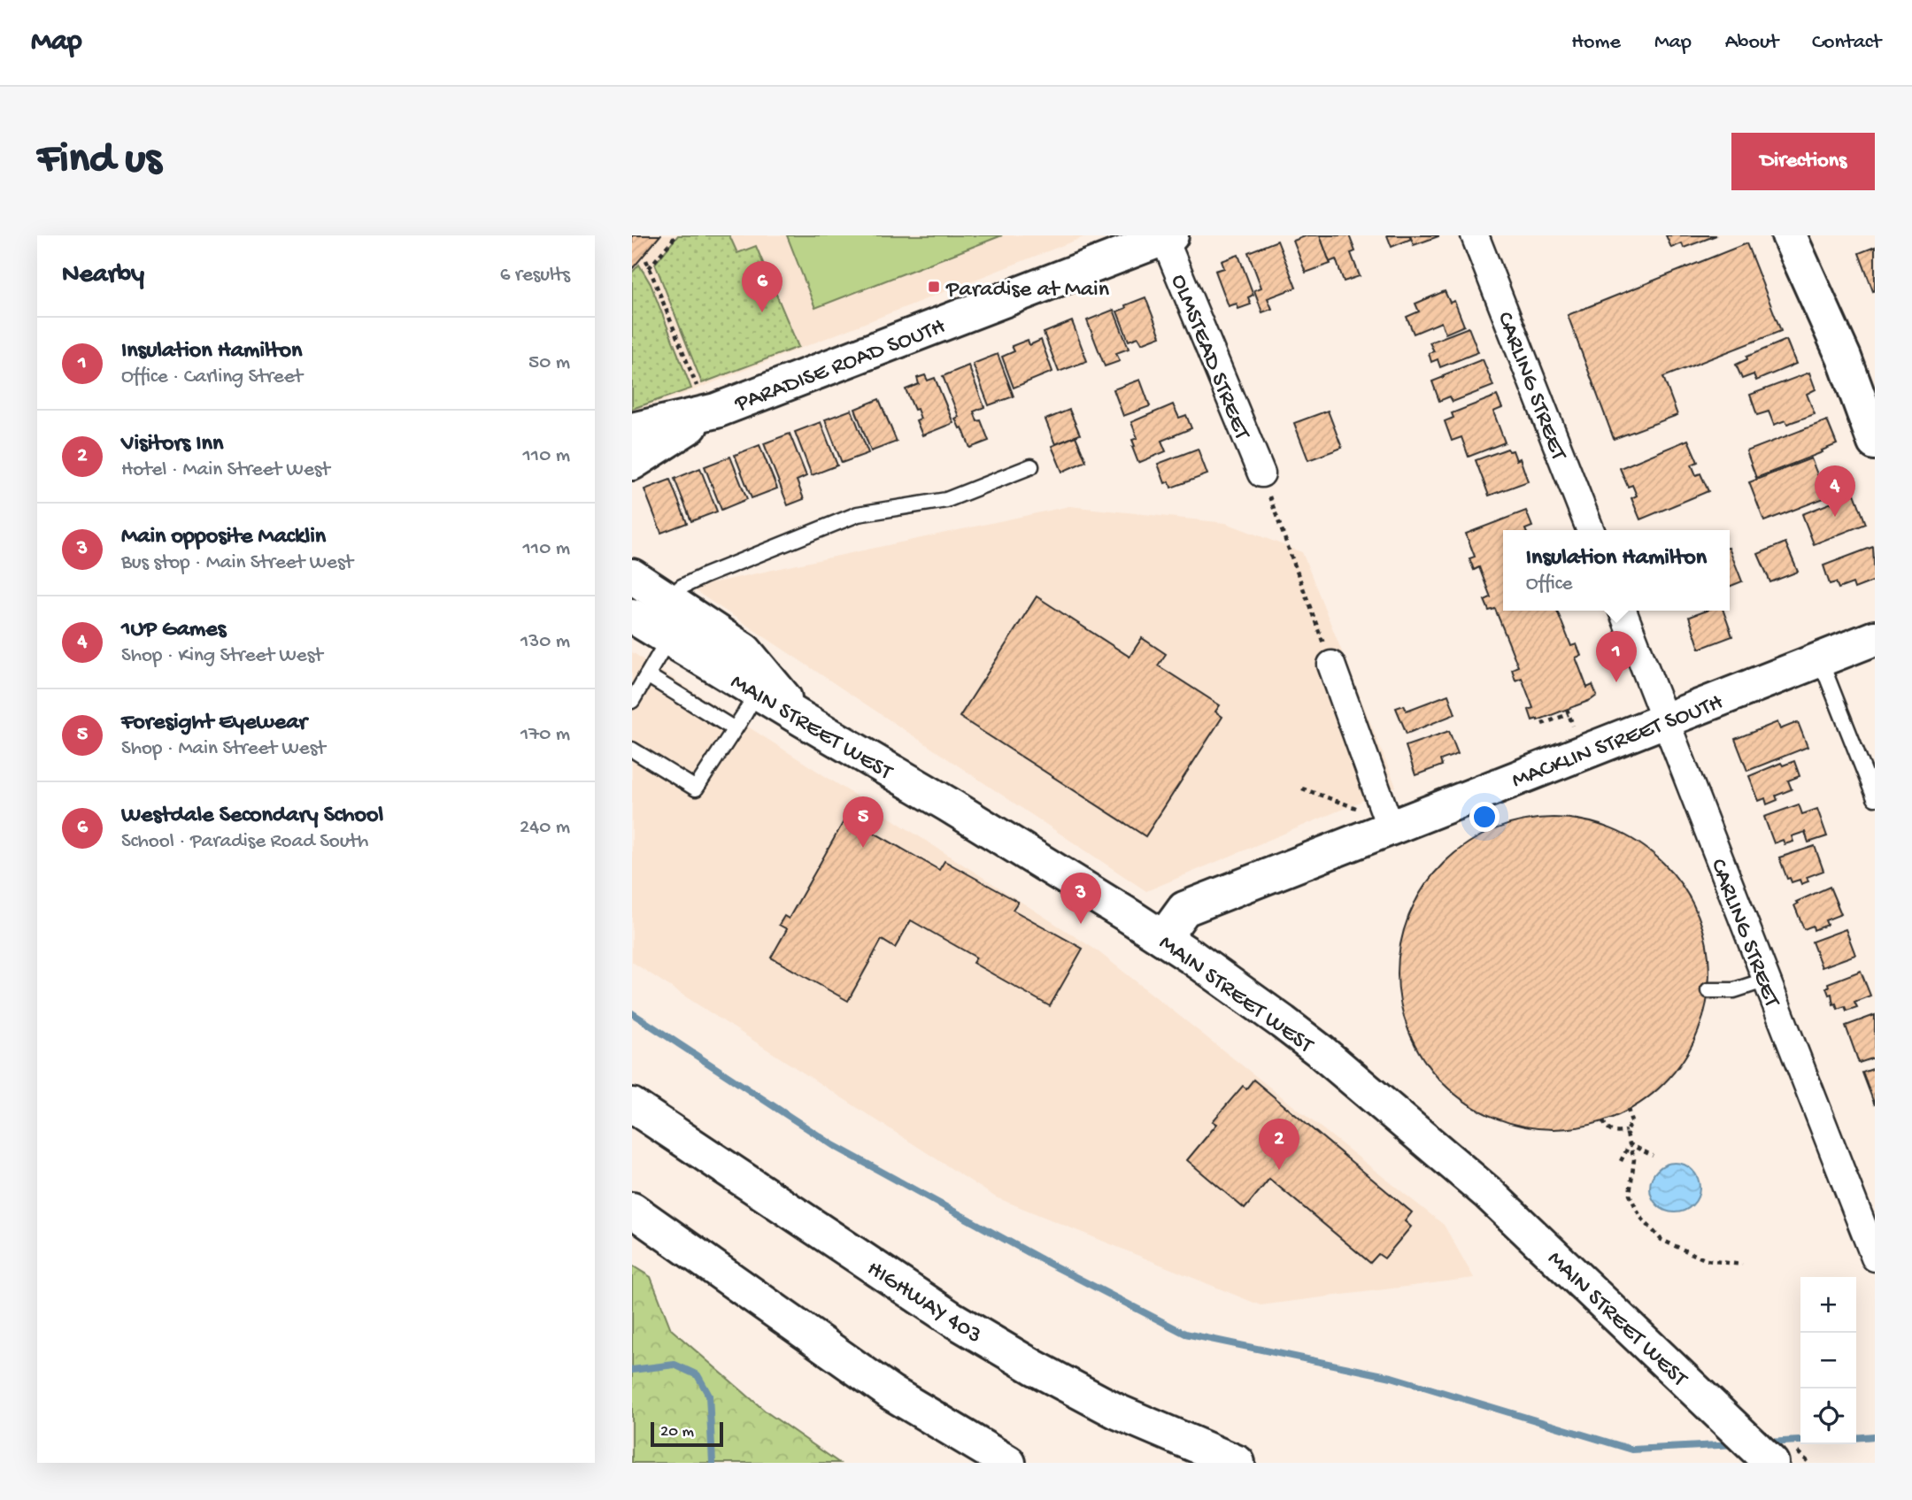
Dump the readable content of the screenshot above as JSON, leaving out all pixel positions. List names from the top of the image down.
{
  "streets": {
    "main road": [
      "PARADISE ROAD SOUTH",
      "MAIN STREET WEST",
      "MACKLIN STREET SOUTH",
      "HIGHWAY 403"
    ],
    "street": ["OLMSTEAD STREET", "CARLING STREET"]
  },
  "crossings": [
    ["OLMSTEAD STREET", "PARADISE ROAD SOUTH"],
    ["CARLING STREET", "MACKLIN STREET SOUTH"],
    ["MAIN STREET WEST", "MACKLIN STREET SOUTH"]
  ],
  "places": {
    "transit": ["Paradise at Main"]
  },
  "scale_bar": "20 m",
  "page": {
    "header": "Map",
    "nav": [
      "Home",
      "Map",
      "About",
      "Contact"
    ],
    "buttons": "Directions",
    "title": "Find us",
    "heading": ["Nearby", "6 results"],
    "pins": [
      "6",
      "4",
      "1",
      "5",
      "3",
      "2"
    ],
    "list": [
      {
        "mark": "1",
        "name": "Insulation Hamilton",
        "note": "Office · Carling Street",
        "value": "50 m"
      },
      {
        "mark": "2",
        "name": "Visitors Inn",
        "note": "Hotel · Main Street West",
        "value": "110 m"
      },
      {
        "mark": "3",
        "name": "Main opposite Macklin",
        "note": "Bus stop · Main Street West",
        "value": "110 m"
      },
      {
        "mark": "4",
        "name": "1UP Games",
        "note": "Shop · King Street West",
        "value": "130 m"
      },
      {
        "mark": "5",
        "name": "Foresight Eyewear",
        "note": "Shop · Main Street West",
        "value": "170 m"
      },
      {
        "mark": "6",
        "name": "Westdale Secondary School",
        "note": "School · Paradise Road South",
        "value": "240 m"
      }
    ],
    "popup": ["Insulation Hamilton", "Office"],
    "map_buttons": ["+", "−"],
    "scale": "20 m"
  }
}
